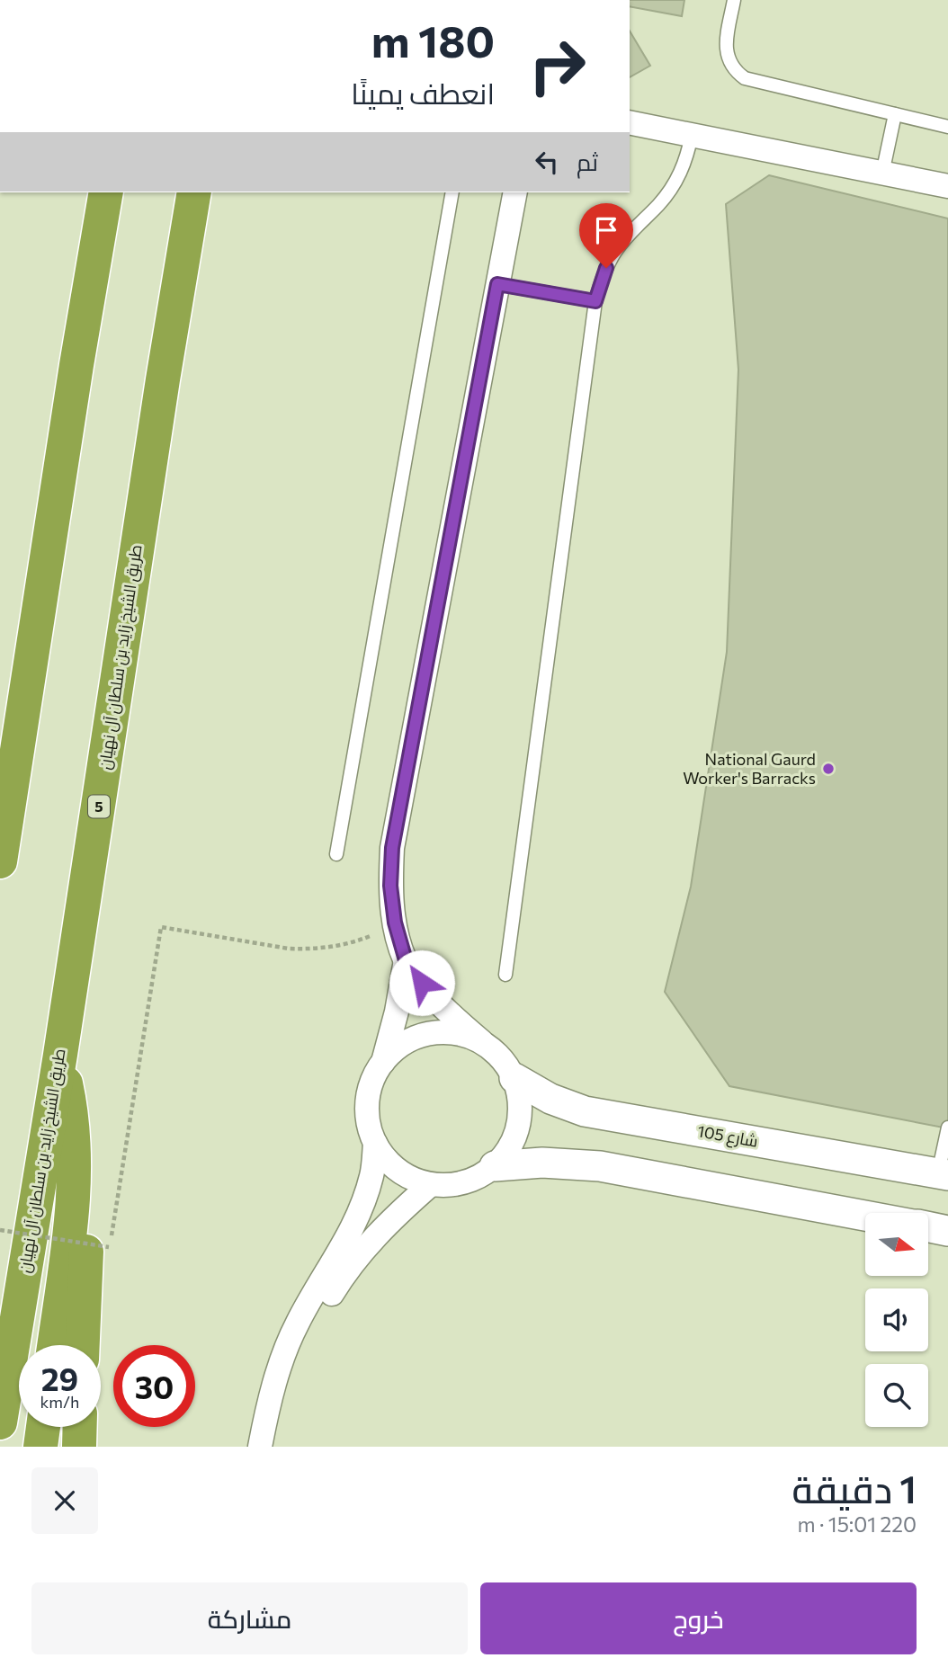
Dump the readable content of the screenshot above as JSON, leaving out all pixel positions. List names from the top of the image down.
{
  "streets": {
    "highway": ["طريق الشيخ زايد بن سلطان آل نهيان", "5"],
    "street": ["شارع 105"]
  },
  "places": ["National Gaurd Worker's Barracks"],
  "north": "right",
  "page": {
    "turn": ["180 m", "انعطف يمينًا"],
    "then": "ثم",
    "speed": "29 km/h",
    "limit": "30",
    "heading": ["1 دقيقة", "220 m · 15:01"],
    "buttons": ["خروج", "مشاركة"]
  }
}
